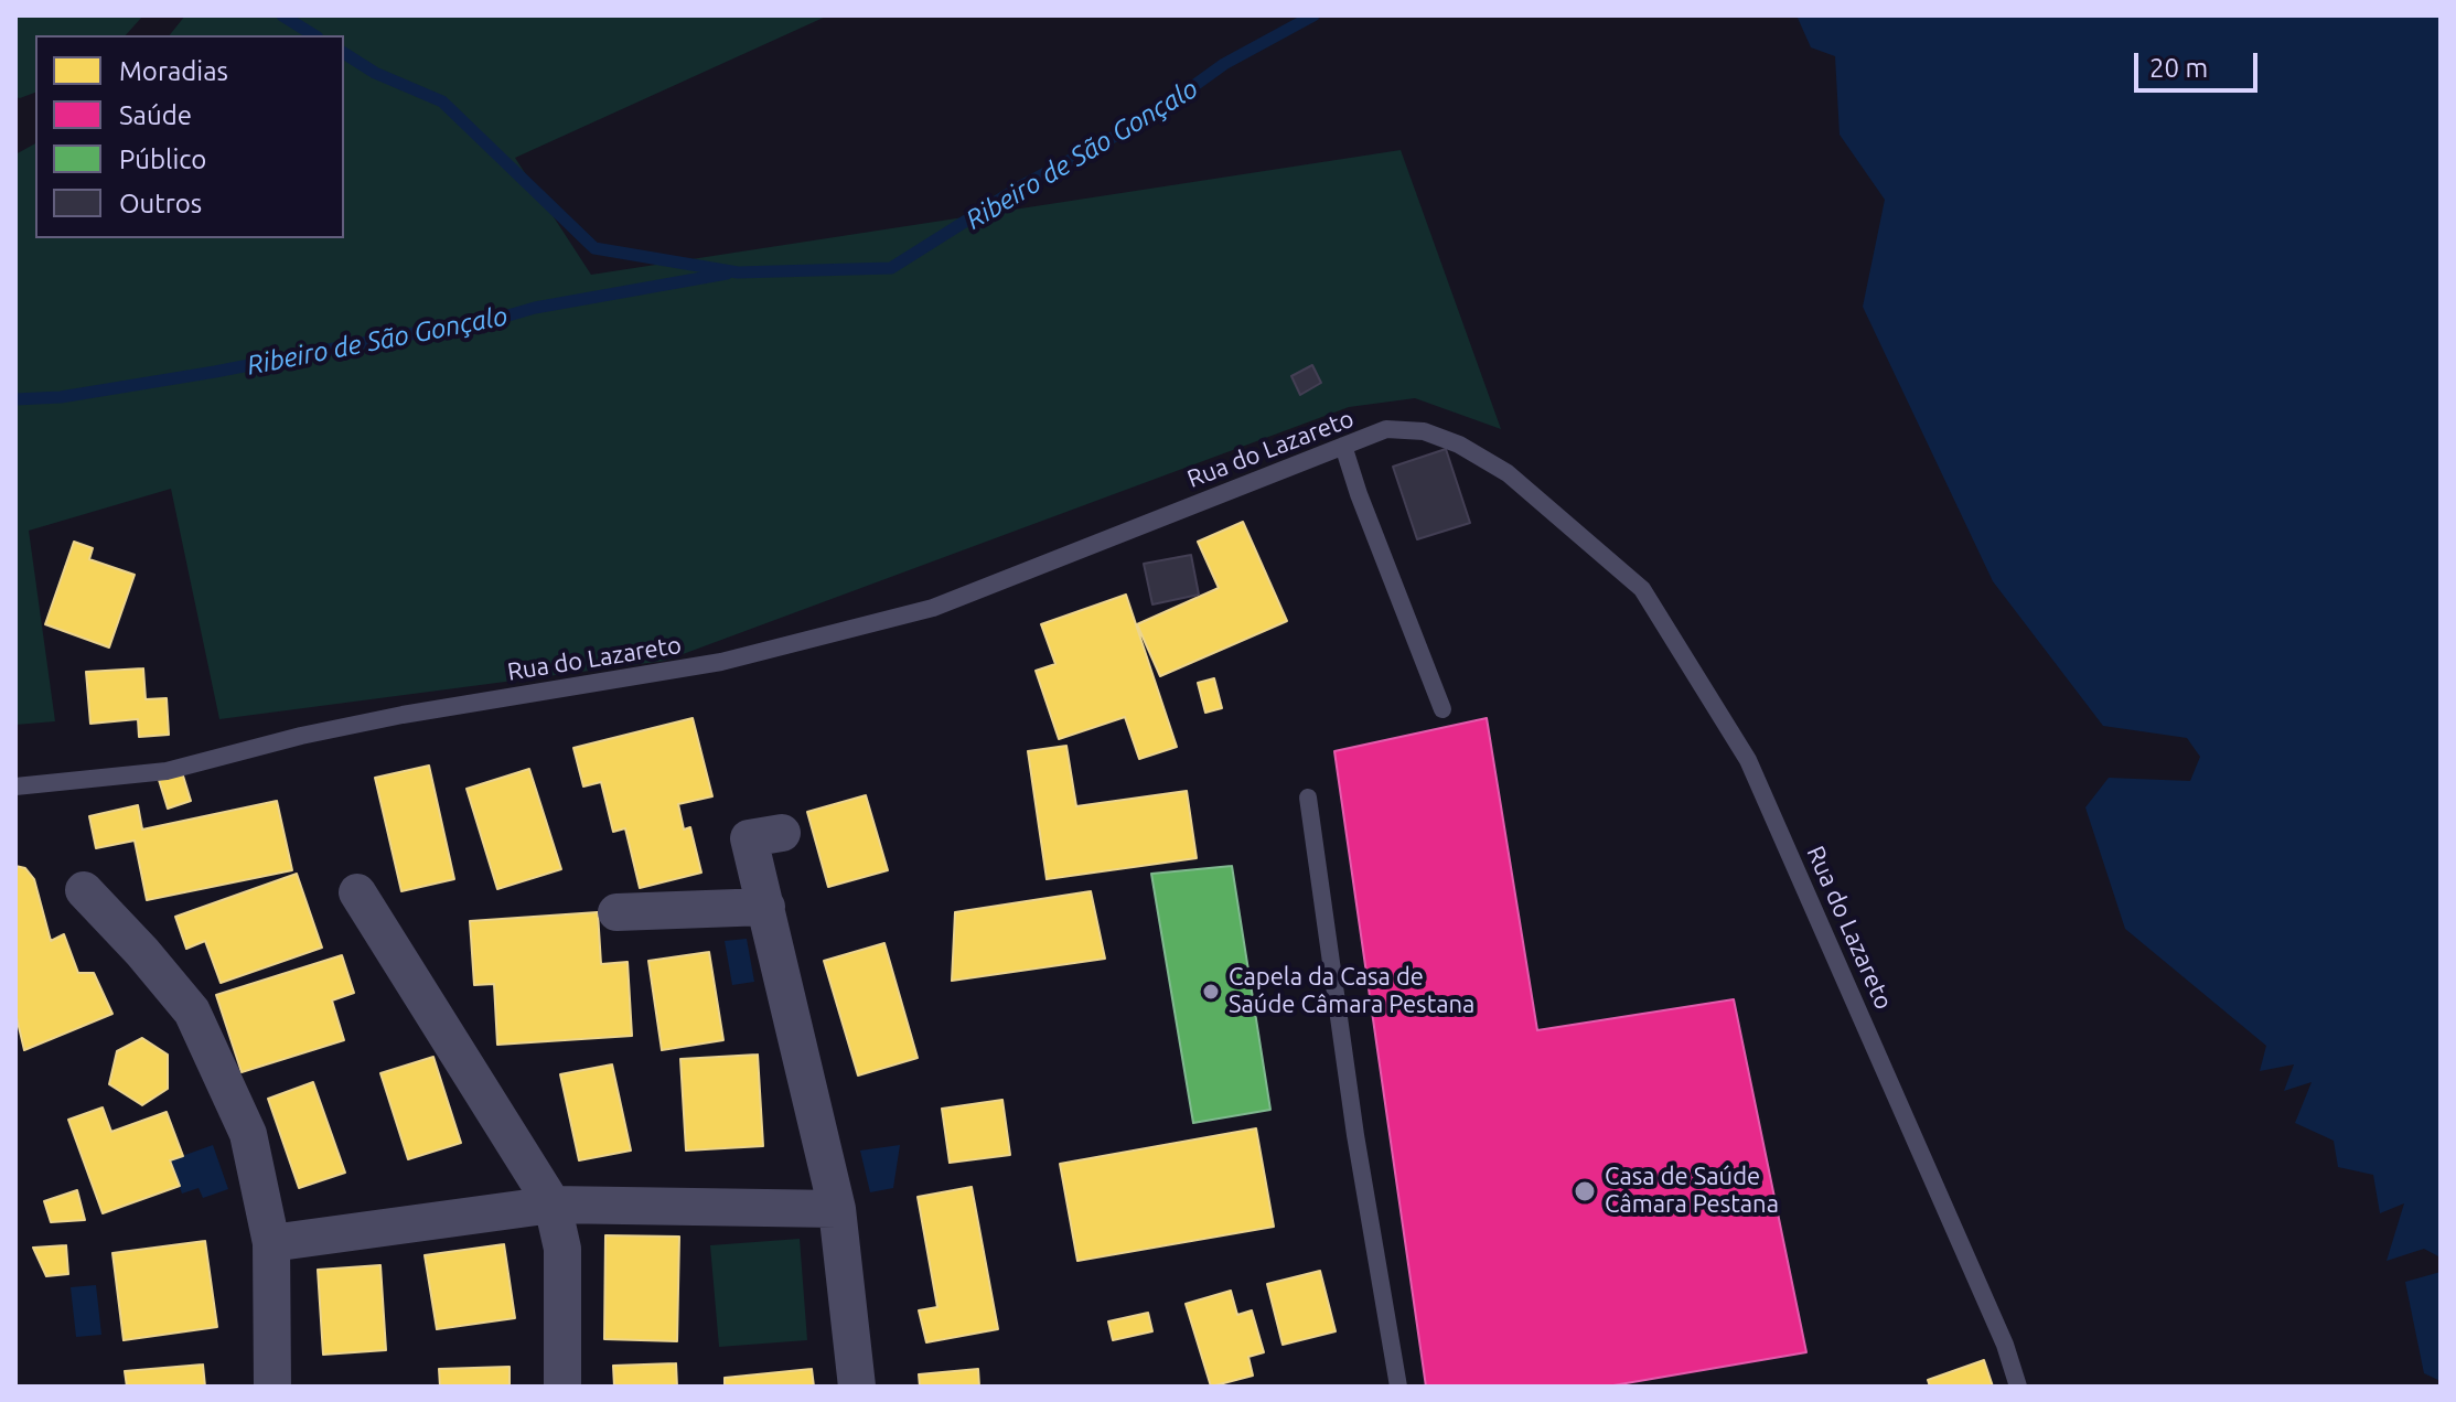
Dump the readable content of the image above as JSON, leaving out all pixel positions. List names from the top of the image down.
{
  "streets": {
    "lane": ["Rua do Lazareto"]
  },
  "water": ["Ribeiro de São Gonçalo"],
  "places": ["Capela da Casa de Saúde Câmara Pestana", "Casa de Saúde Câmara Pestana"],
  "legend": [
    "Moradias",
    "Saúde",
    "Público",
    "Outros"
  ],
  "scale_bar": "20 m"
}
